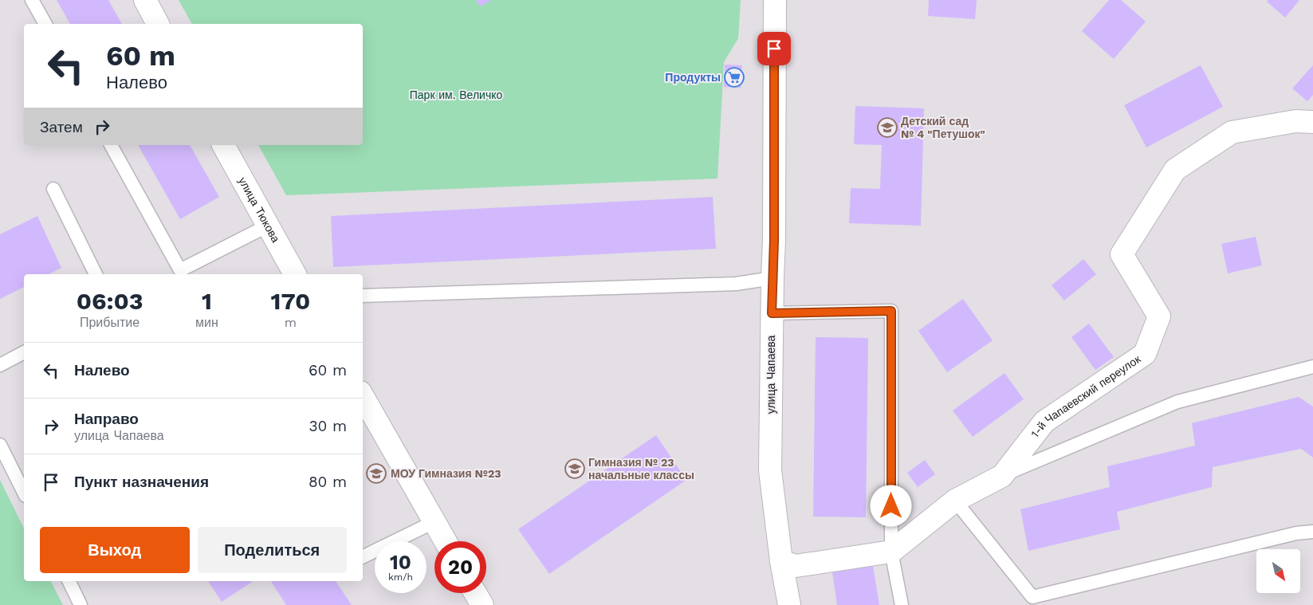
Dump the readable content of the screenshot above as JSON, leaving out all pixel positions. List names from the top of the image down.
{
  "streets": {
    "street": ["улица Тюкова", "улица Чапаева", "1-й Чапаевский переулок"]
  },
  "parks": ["Парк им. Величко"],
  "places": {
    "supermarket": ["Продукты"],
    "school or university": ["Детский сад № 4 \"Петушок\"", "Гимназия № 23 начальные классы", "МОУ Гимназия №23"]
  },
  "north": "bottom right",
  "page": {
    "turn": ["60 m", "Налево"],
    "then": "Затем",
    "eta": [
      "06:03",
      "Прибытие",
      "1",
      "мин",
      "170",
      "m"
    ],
    "list": [
      {
        "name": "Налево",
        "value": "60 m"
      },
      {
        "name": "Направо",
        "note": "улица Чапаева",
        "value": "30 m"
      },
      {
        "name": "Пункт назначения",
        "value": "80 m"
      }
    ],
    "buttons": ["Выход", "Поделиться"],
    "speed": "10 km/h",
    "limit": "20"
  }
}
